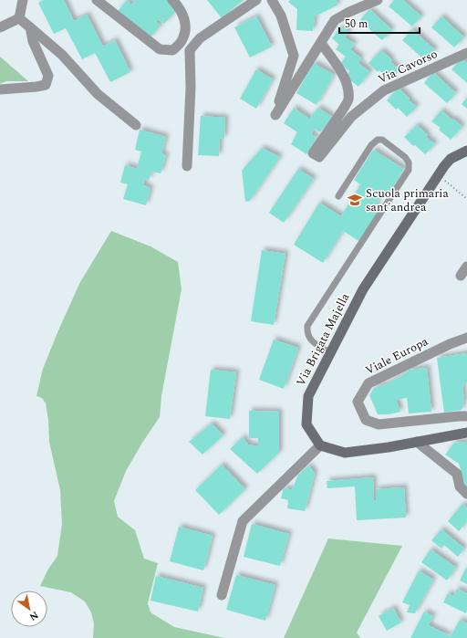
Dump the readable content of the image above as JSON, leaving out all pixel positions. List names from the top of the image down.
{
  "streets": {
    "main road": ["Via Brigata Majella"],
    "street": ["Via Cavorso", "Viale Europa"]
  },
  "places": {
    "school or university": ["Scuola primaria sant'andrea"]
  },
  "scale_bar": "50 m",
  "north": "bottom right"
}
